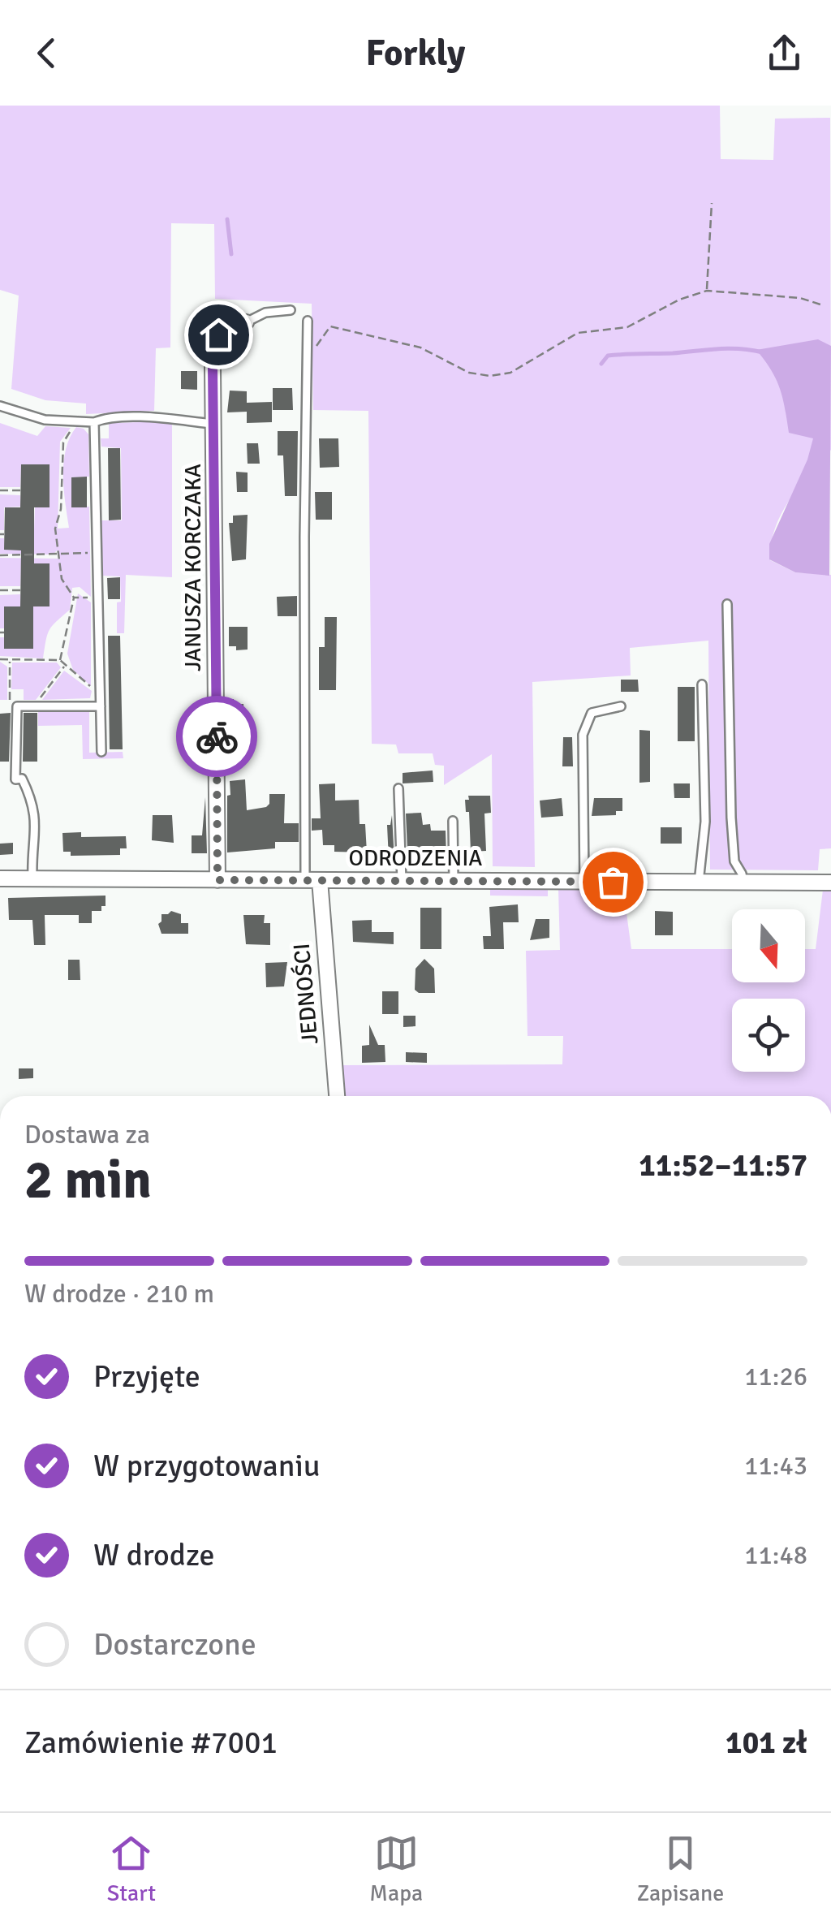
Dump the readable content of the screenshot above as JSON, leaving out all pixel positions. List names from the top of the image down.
{
  "streets": {
    "street": ["JANUSZA KORCZAKA", "ODRODZENIA", "JEDNOŚCI"]
  },
  "crossings": [
    ["JANUSZA KORCZAKA", "ODRODZENIA"],
    ["ODRODZENIA", "JEDNOŚCI"]
  ],
  "north": "bottom",
  "page": {
    "header": "Forkly",
    "heading": ["2 min", "Dostawa za", "11:52–11:57"],
    "panel": ["Zamówienie #7001", "101 zł"],
    "bar": "W drodze · 210 m",
    "list": [
      ["Przyjęte", "11:26"],
      ["W przygotowaniu", "11:43"],
      ["W drodze", "11:48"],
      "Dostarczone"
    ],
    "tabs": ["Start", "Mapa", "Zapisane"]
  }
}
